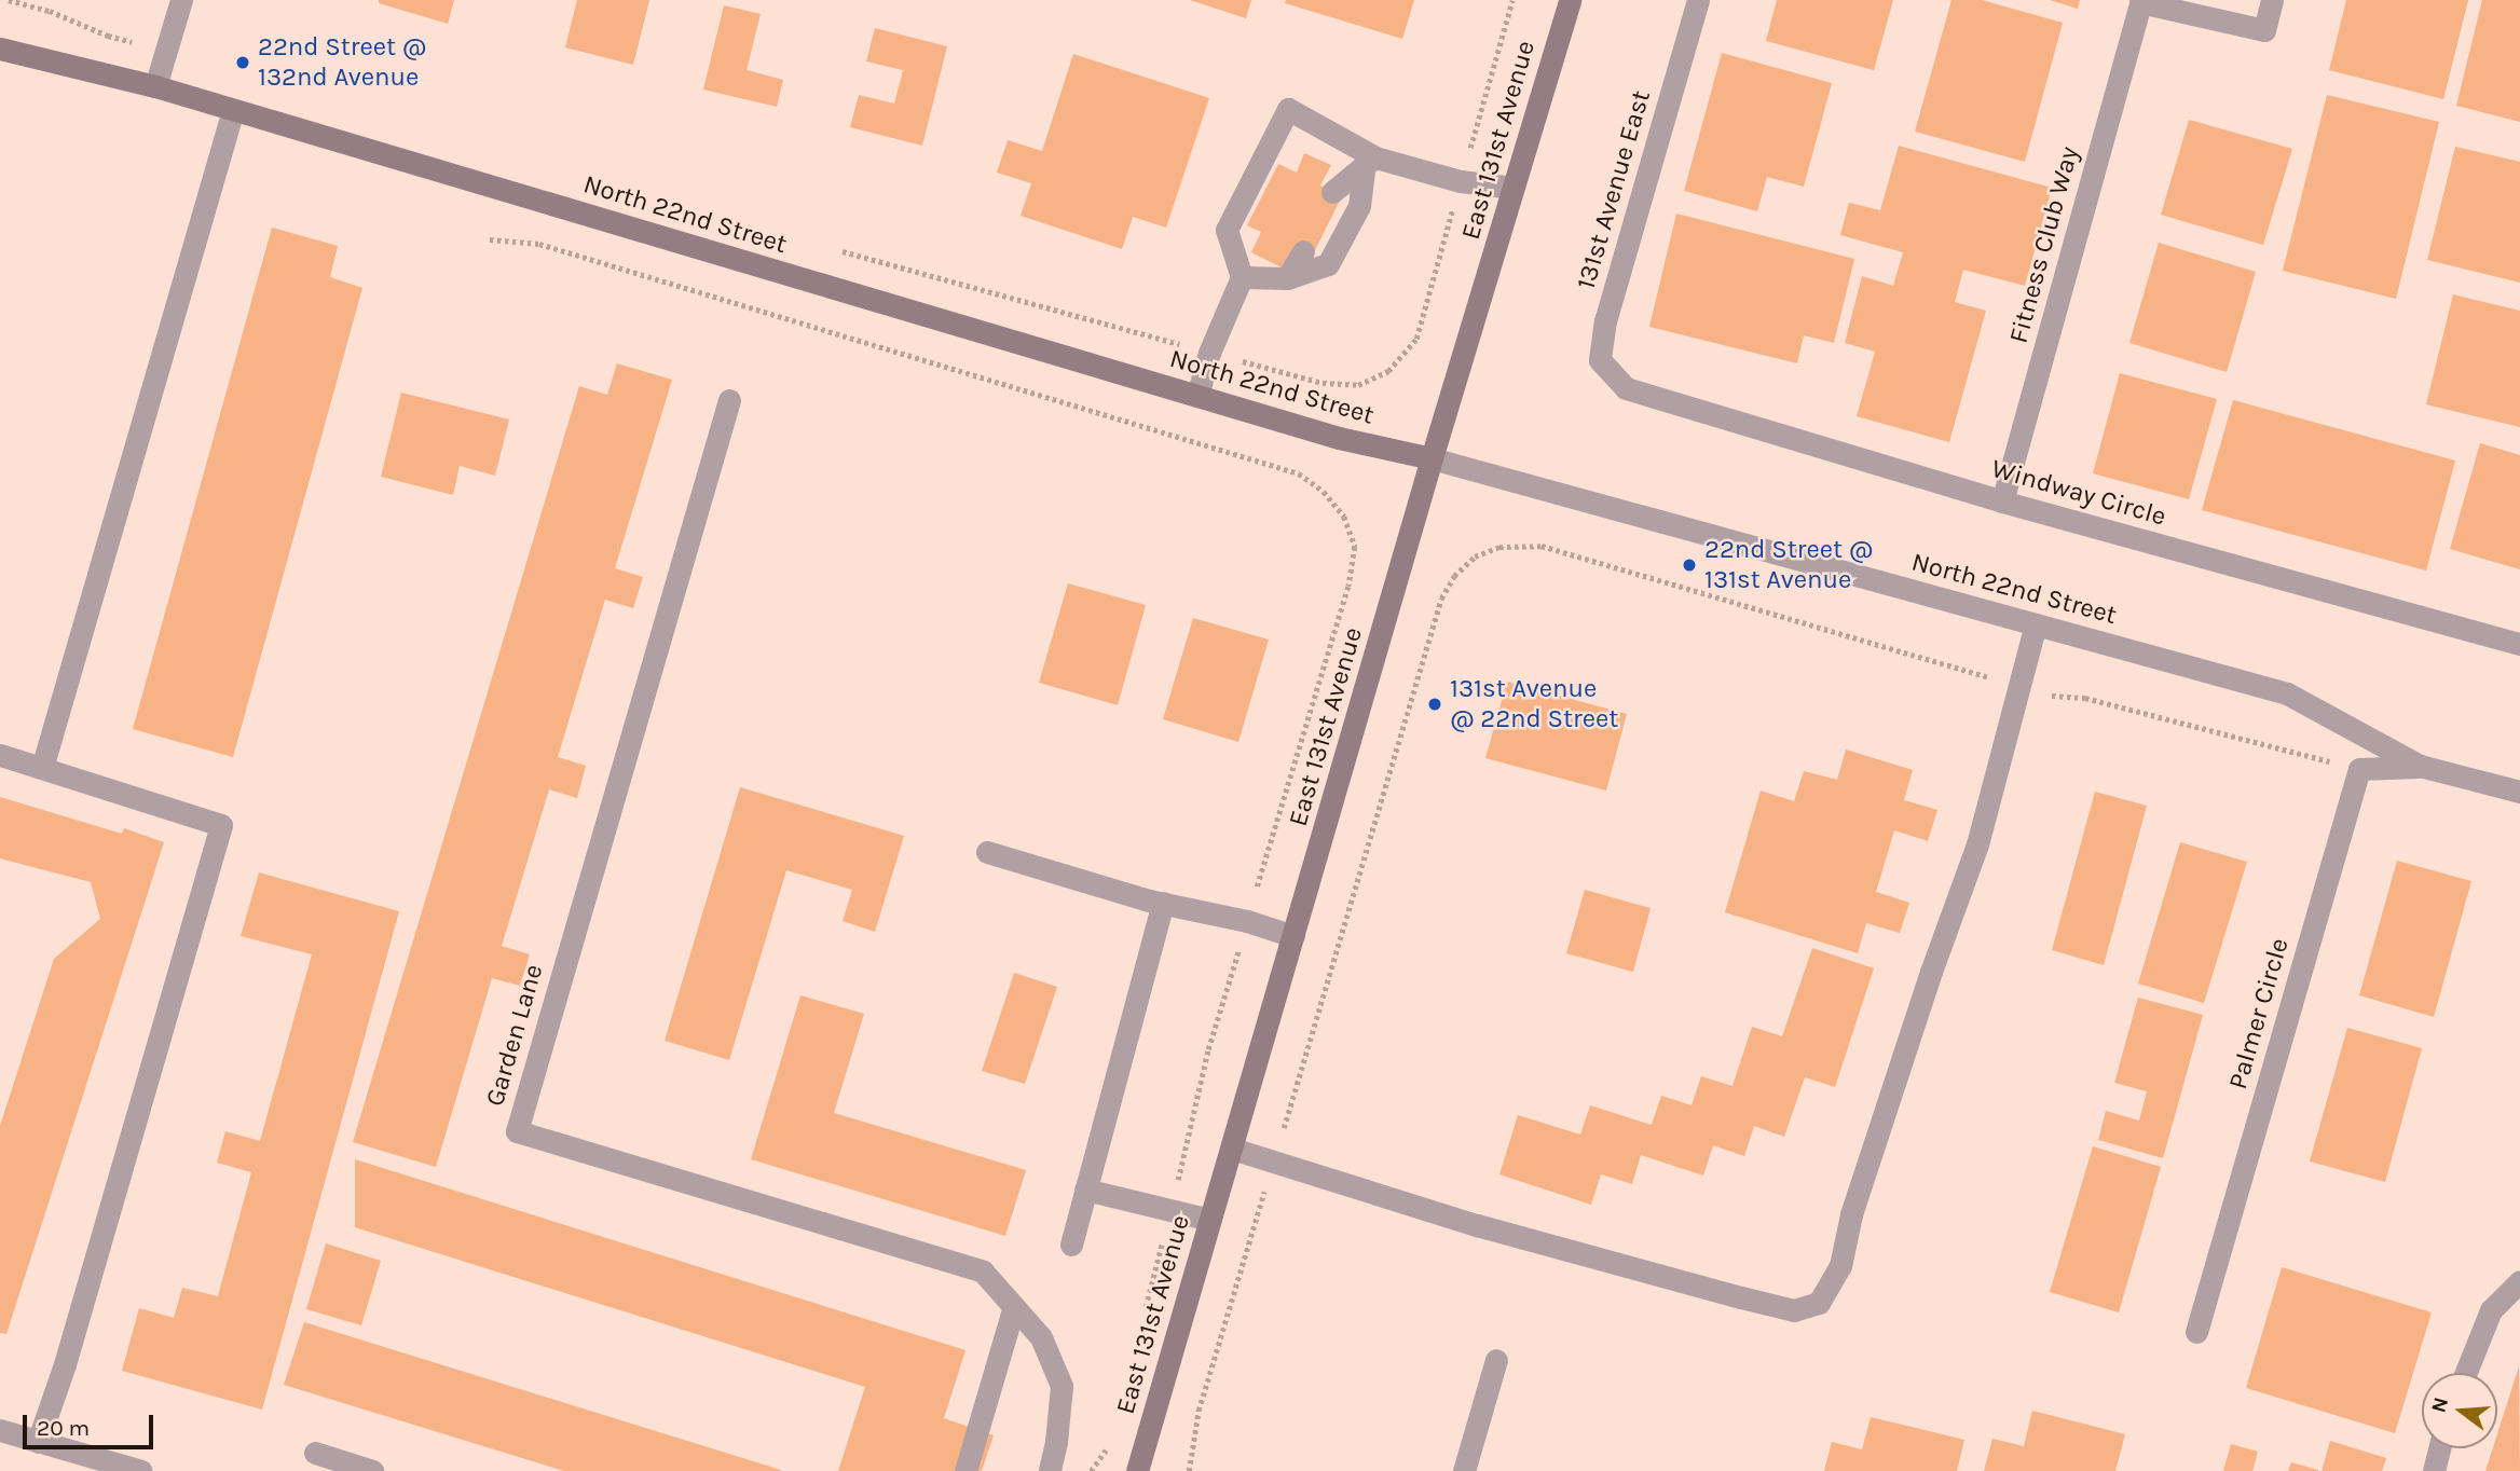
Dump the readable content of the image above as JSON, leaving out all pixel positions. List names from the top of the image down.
{
  "streets": {
    "street": [
      "East 131st Avenue",
      "131st Avenue East",
      "North 22nd Street",
      "Fitness Club Way",
      "Windway Circle",
      "Palmer Circle",
      "Garden Lane"
    ]
  },
  "crossings": [
    ["East 131st Avenue", "North 22nd Street"],
    ["131st Avenue East", "Windway Circle"],
    ["Fitness Club Way", "Windway Circle"]
  ],
  "places": ["22nd Street @ 132nd Avenue", "22nd Street @ 131st Avenue", "131st Avenue @ 22nd Street"],
  "scale_bar": "20 m",
  "north": "left"
}
